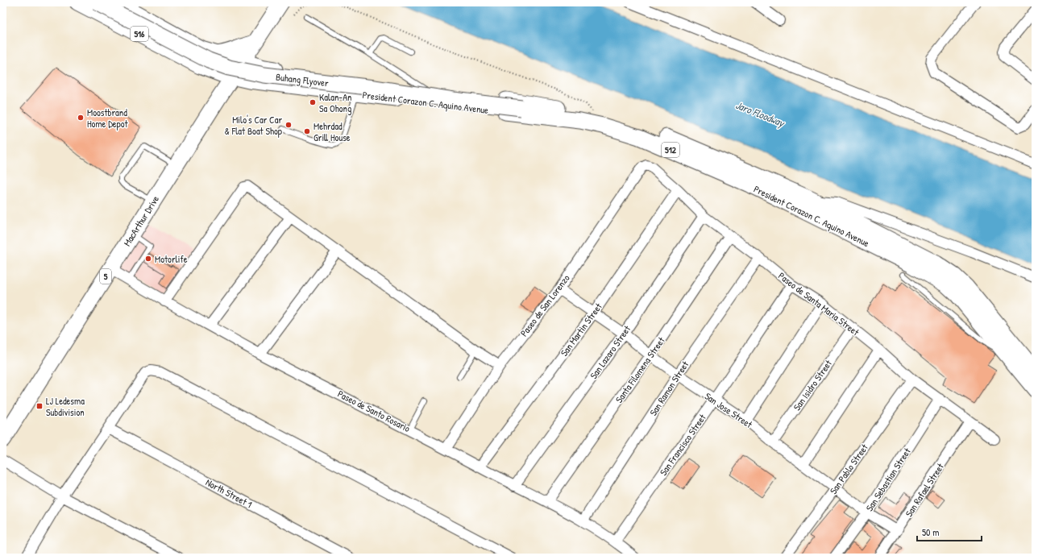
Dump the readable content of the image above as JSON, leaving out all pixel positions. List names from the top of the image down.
{
  "streets": {
    "main road": [
      "516",
      "Buhang Flyover",
      "President Corazon C. Aquino Avenue",
      "512",
      "MacArthur Drive",
      "5"
    ],
    "street": [
      "Paseo de Santa Maria Street",
      "Paseo de San Lorenzo",
      "San Martin Street",
      "San Lazaro Street",
      "Santa Filomena Street",
      "San Isidro Street",
      "San Ramon Street",
      "San Jose Street",
      "Paseo de Santo Rosario",
      "San Francisco Street",
      "San Pablo Street",
      "San Sebastian Street",
      "San Rafael Street",
      "North Street 1"
    ]
  },
  "crossings": [
    ["Buhang Flyover", "President Corazon C. Aquino Avenue"],
    ["President Corazon C. Aquino Avenue", "MacArthur Drive"],
    ["MacArthur Drive", "Paseo de Santo Rosario"],
    ["Paseo de Santa Maria Street", "Paseo de San Lorenzo"],
    ["Paseo de Santa Maria Street", "San Martin Street"],
    ["Paseo de Santa Maria Street", "San Lazaro Street"],
    ["Paseo de Santa Maria Street", "Santa Filomena Street"],
    ["Paseo de Santa Maria Street", "San Isidro Street"],
    ["Paseo de Santa Maria Street", "San Ramon Street"],
    ["Paseo de Santa Maria Street", "San Francisco Street"],
    ["Paseo de Santa Maria Street", "San Pablo Street"],
    ["Paseo de Santa Maria Street", "San Sebastian Street"],
    ["Paseo de Santa Maria Street", "San Rafael Street"],
    ["Paseo de San Lorenzo", "San Jose Street"],
    ["Paseo de San Lorenzo", "Paseo de Santo Rosario"],
    ["San Martin Street", "San Jose Street"],
    ["San Martin Street", "Paseo de Santo Rosario"],
    ["San Lazaro Street", "San Jose Street"],
    ["San Lazaro Street", "Paseo de Santo Rosario"],
    ["Santa Filomena Street", "San Jose Street"],
    ["Santa Filomena Street", "Paseo de Santo Rosario"],
    ["San Isidro Street", "San Jose Street"],
    ["San Ramon Street", "San Jose Street"],
    ["San Ramon Street", "Paseo de Santo Rosario"],
    ["San Jose Street", "San Francisco Street"],
    ["San Jose Street", "San Pablo Street"],
    ["San Jose Street", "San Sebastian Street"],
    ["San Jose Street", "San Rafael Street"],
    ["Paseo de Santo Rosario", "San Francisco Street"]
  ],
  "water": ["Jaro Floodway"],
  "places": {
    "other": [
      "Kalan-An Sa Ohong",
      "Moostbrand Home Depot",
      "Milo's Car Car & Flat Boat Shop",
      "Mehrdad Grill House",
      "Motorlife"
    ],
    "transit": ["LJ Ledesma Subdivision"]
  },
  "scale_bar": "50 m"
}
